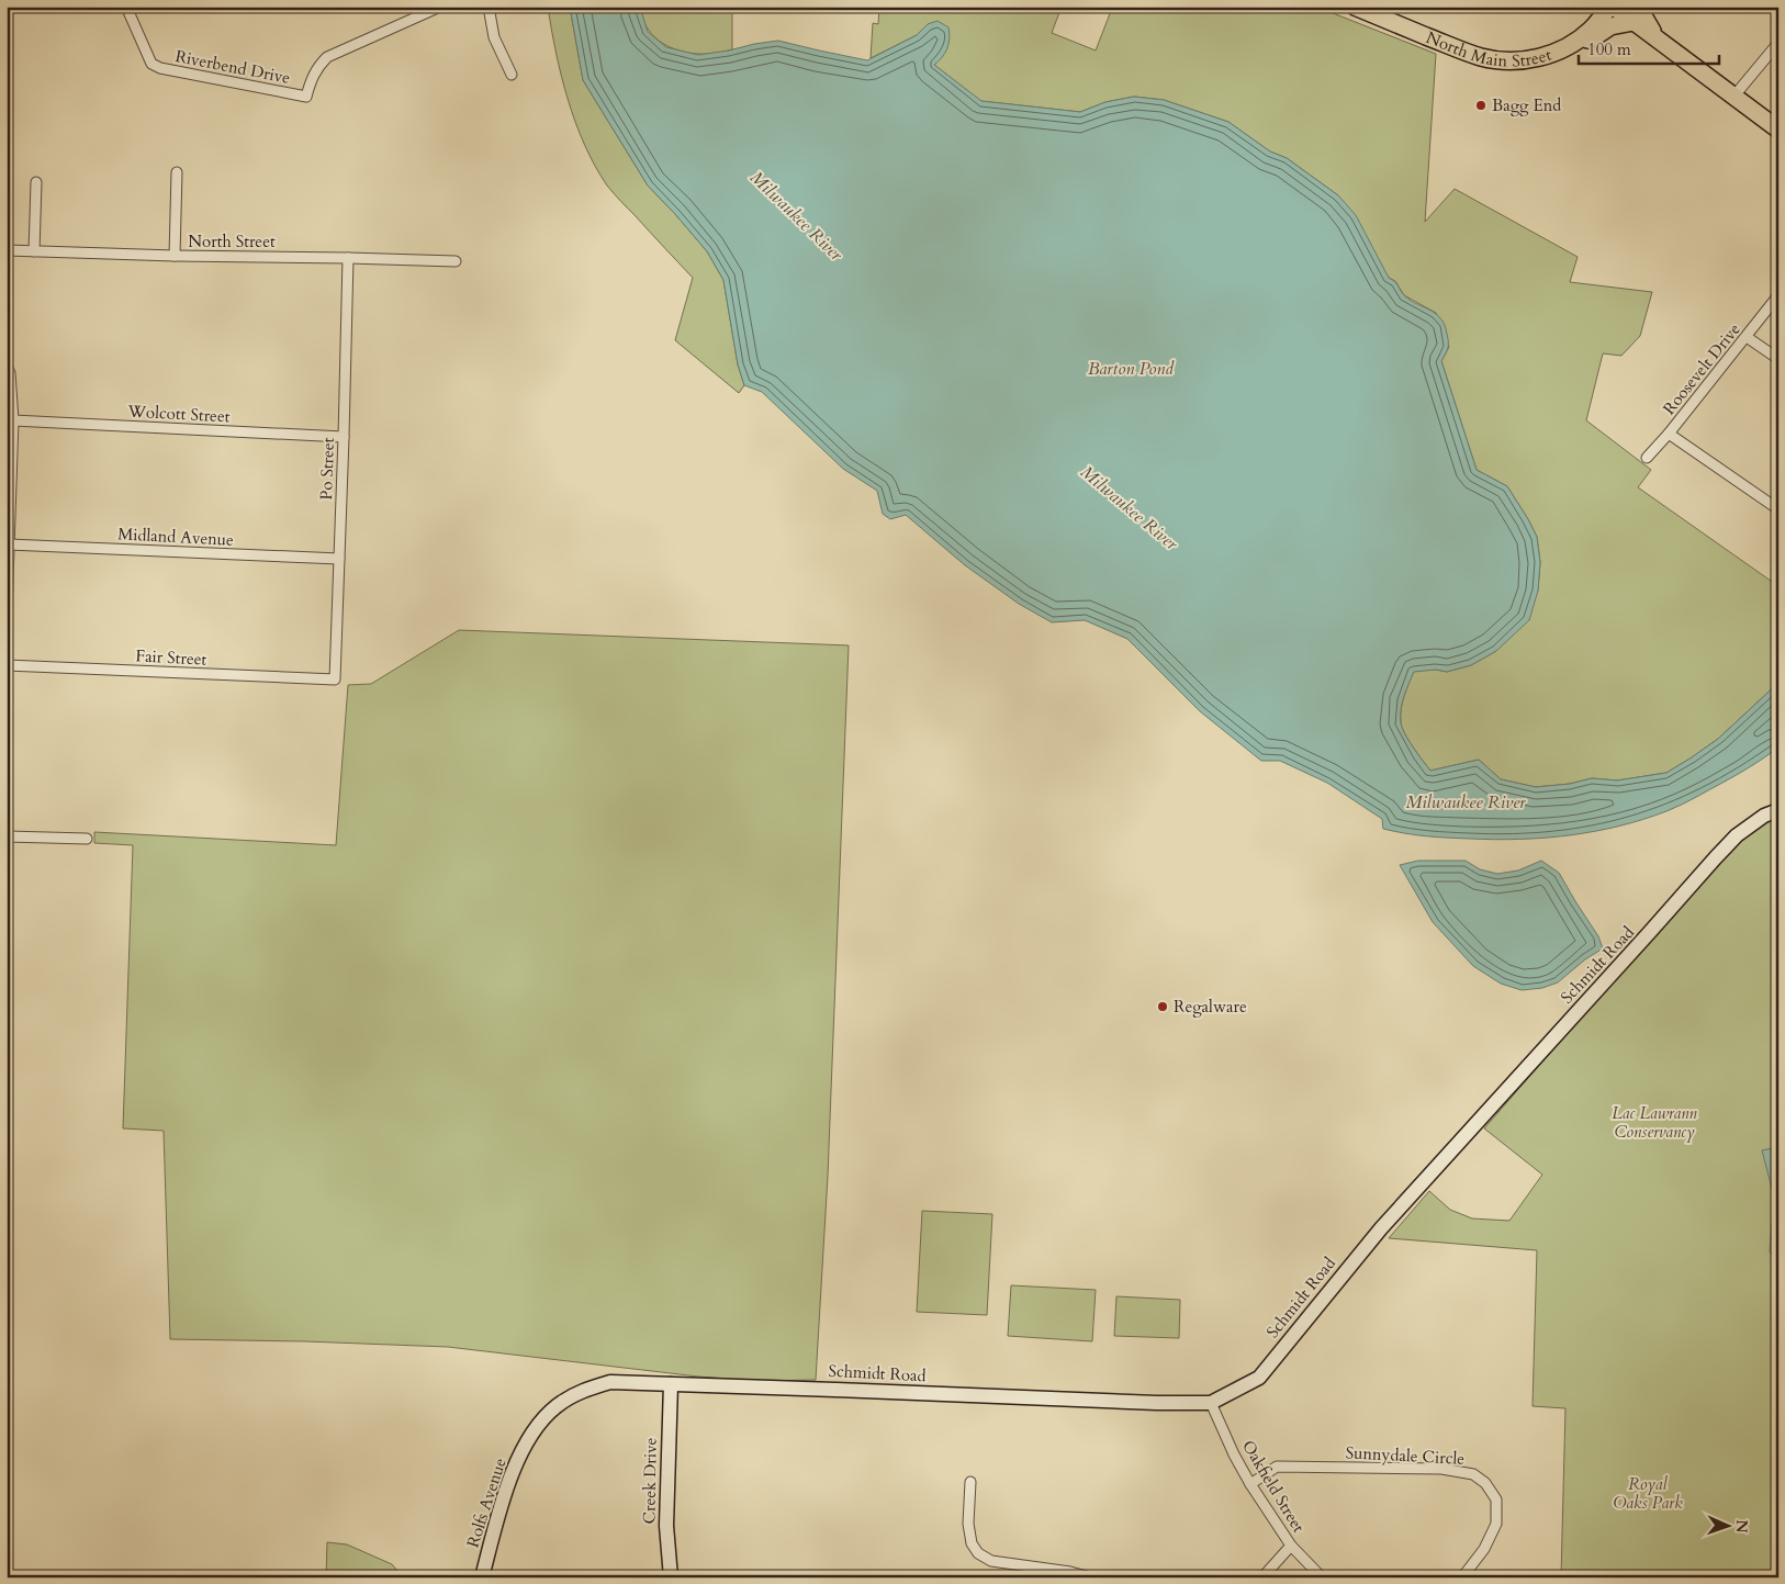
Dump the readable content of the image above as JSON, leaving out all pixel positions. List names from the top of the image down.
{
  "streets": {
    "main road": ["North Main Street"],
    "street": [
      "Riverbend Drive",
      "North Street",
      "Roosevelt Drive",
      "Wolcott Street",
      "Po Street",
      "Midland Avenue",
      "Fair Street",
      "Schmidt Road",
      "Sunnydale Circle",
      "Creek Drive",
      "Oakfield Street",
      "Rolfs Avenue"
    ]
  },
  "crossings": [
    ["North Street", "Po Street"],
    ["Wolcott Street", "Po Street"],
    ["Po Street", "Midland Avenue"],
    ["Po Street", "Fair Street"],
    ["Schmidt Road", "Creek Drive"],
    ["Schmidt Road", "Oakfield Street"],
    ["Schmidt Road", "Rolfs Avenue"],
    ["Sunnydale Circle", "Oakfield Street"],
    ["Creek Drive", "Rolfs Avenue"]
  ],
  "water": ["Milwaukee River", "Barton Pond"],
  "parks": ["Lac Lawrann Conservancy", "Royal Oaks Park"],
  "places": ["Bagg End", "Regalware"],
  "scale_bar": "100 m",
  "north": "right"
}
